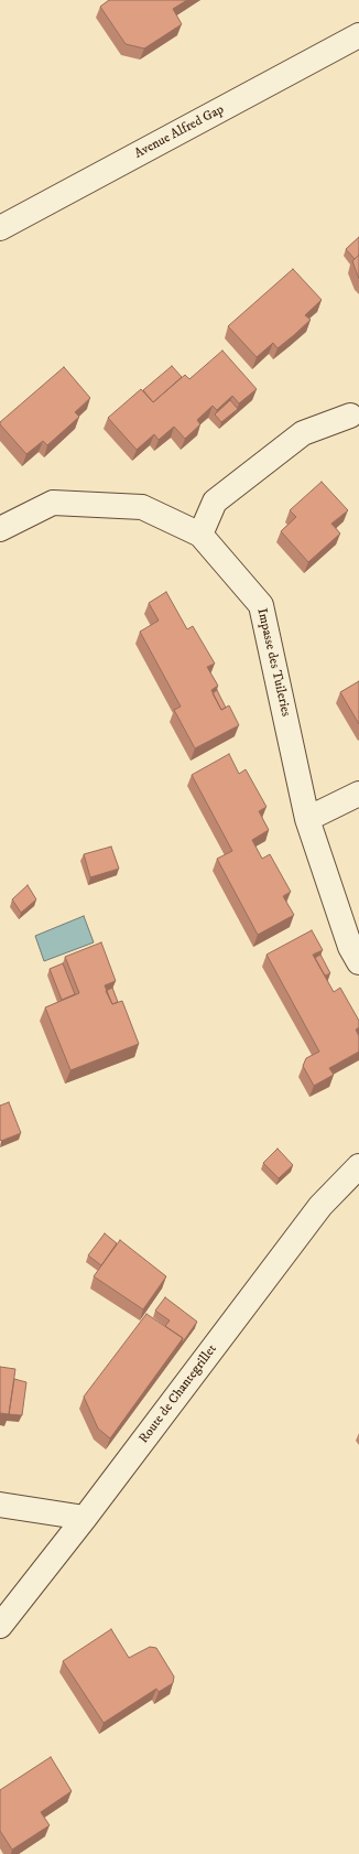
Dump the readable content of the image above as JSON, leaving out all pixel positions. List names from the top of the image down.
{
  "streets": {
    "street": ["Avenue Alfred Gap", "Impasse des Tuileries", "Route de Chantegrillet"]
  }
}
